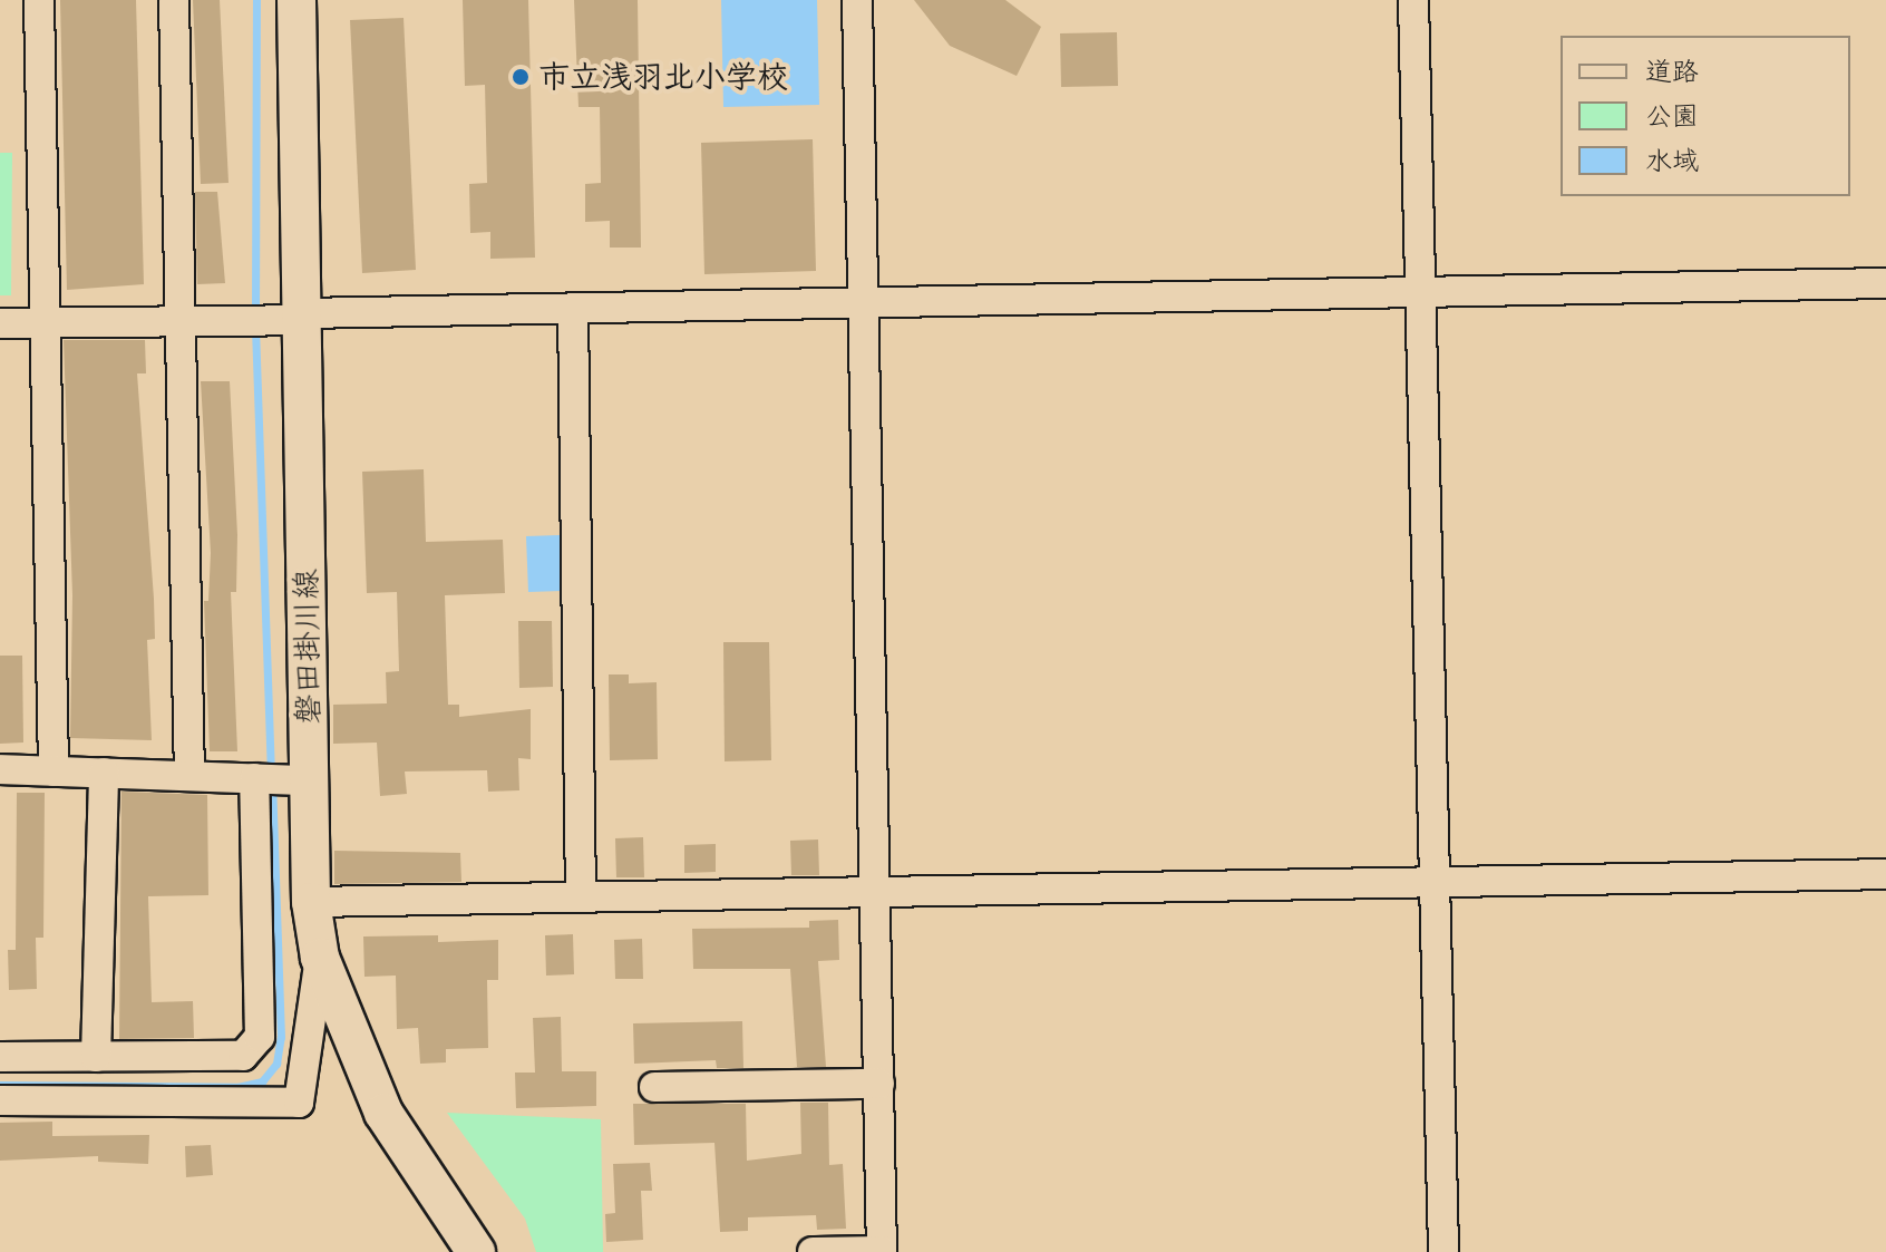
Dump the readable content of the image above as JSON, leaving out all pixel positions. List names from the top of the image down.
{
  "streets": {
    "main road": ["磐田掛川線"]
  },
  "places": ["市立浅羽北小学校"],
  "legend": ["道路", "公園", "水域"]
}
